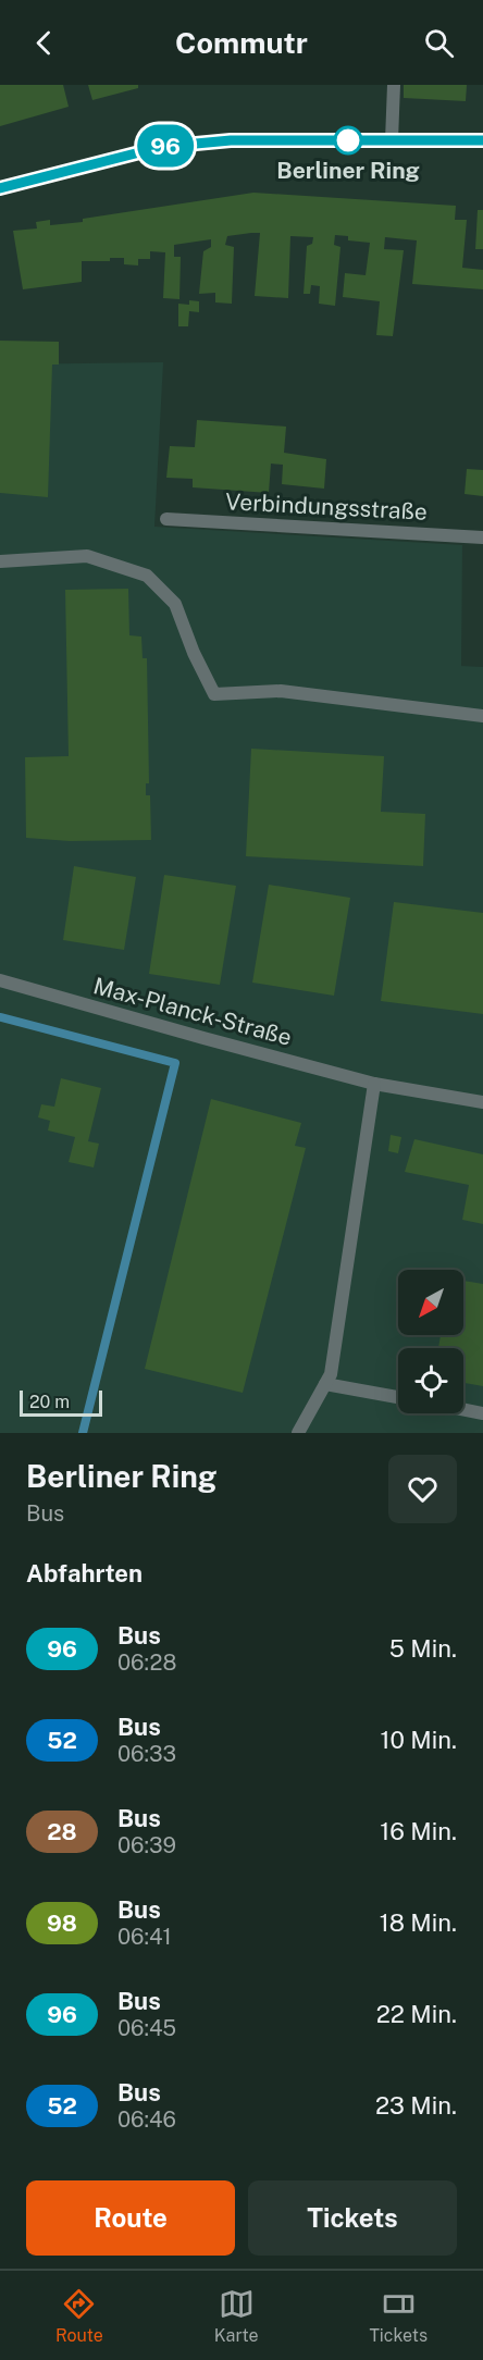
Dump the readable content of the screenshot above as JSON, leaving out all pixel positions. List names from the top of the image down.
{
  "streets": {
    "street": ["Verbindungsstraße", "Max-Planck-Straße"]
  },
  "places": ["Berliner Ring"],
  "lines": ["bus line 96"],
  "scale_bar": "20 m",
  "north": "bottom left",
  "page": {
    "header": "Commutr",
    "on_map": "96",
    "scale": "20 m",
    "heading": [
      ["Berliner Ring", "Bus"],
      "Abfahrten"
    ],
    "list": [
      {
        "mark": "96",
        "name": "Bus",
        "note": "06:28",
        "value": "5 Min."
      },
      {
        "mark": "52",
        "name": "Bus",
        "note": "06:33",
        "value": "10 Min."
      },
      {
        "mark": "28",
        "name": "Bus",
        "note": "06:39",
        "value": "16 Min."
      },
      {
        "mark": "98",
        "name": "Bus",
        "note": "06:41",
        "value": "18 Min."
      },
      {
        "mark": "96",
        "name": "Bus",
        "note": "06:45",
        "value": "22 Min."
      },
      {
        "mark": "52",
        "name": "Bus",
        "note": "06:46",
        "value": "23 Min."
      }
    ],
    "buttons": ["Route", "Tickets"],
    "tabs": ["Route", "Karte", "Tickets"]
  }
}
